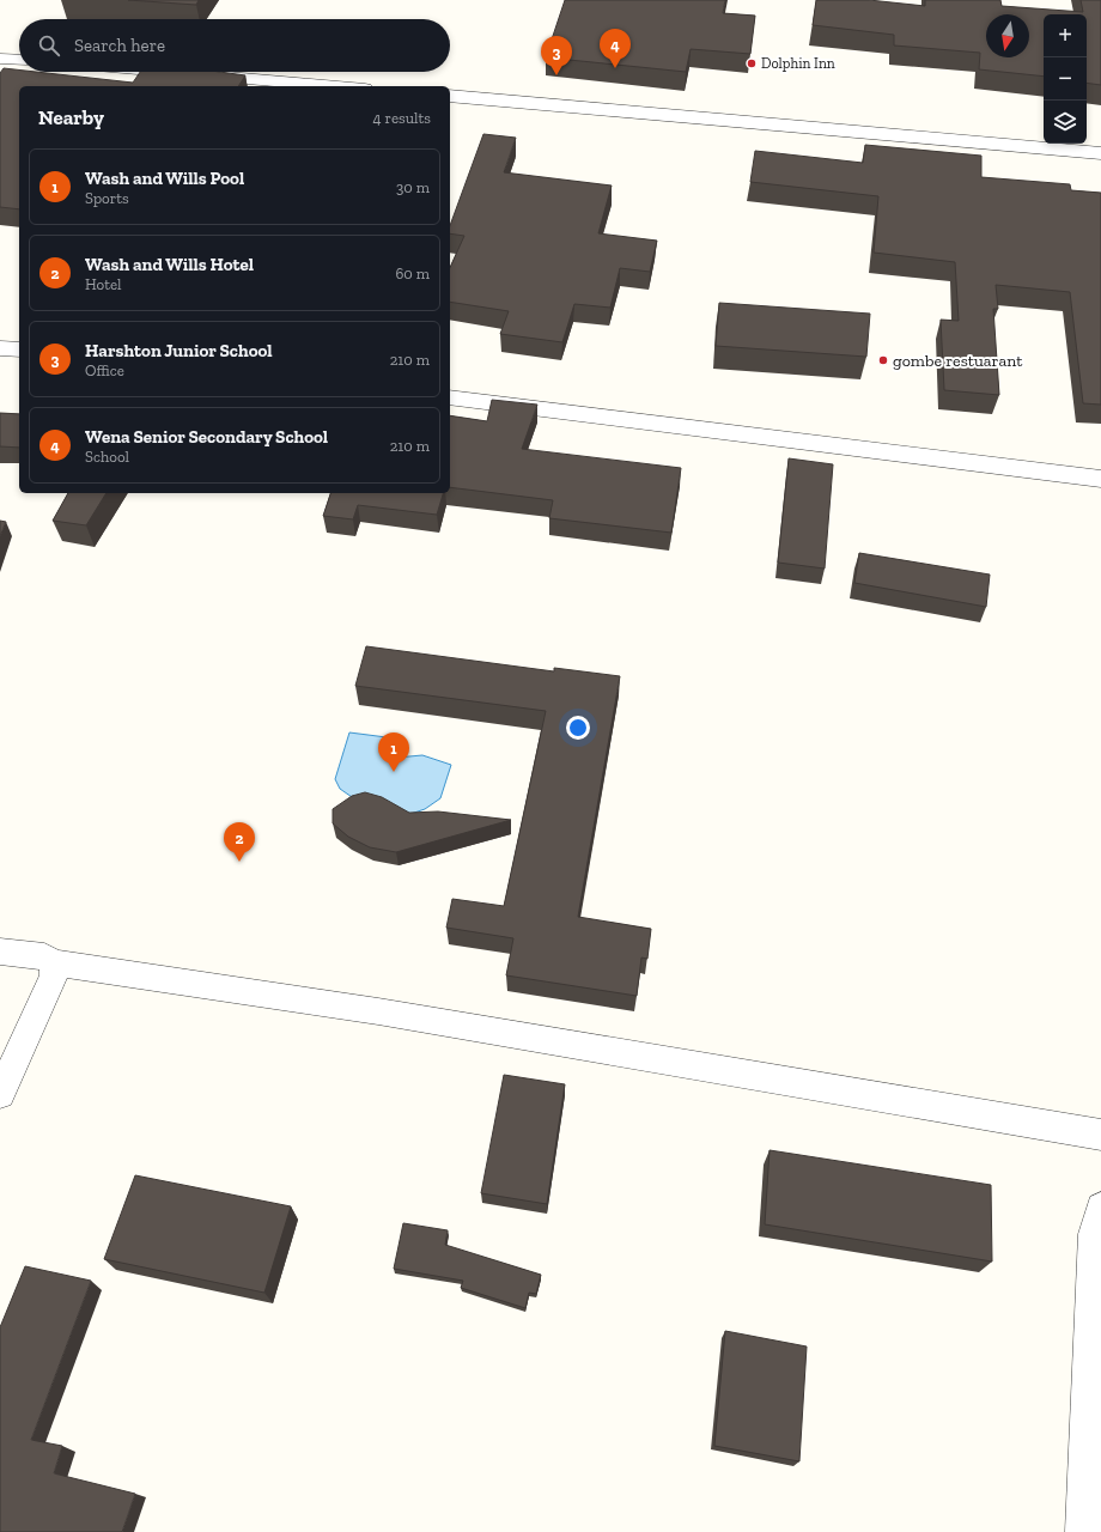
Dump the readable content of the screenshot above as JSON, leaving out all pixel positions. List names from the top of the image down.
{
  "places": ["Dolphin Inn", "gombe restuarant"],
  "north": "bottom",
  "page": {
    "map_buttons": ["+", "−"],
    "search": "Search here",
    "pins": [
      "4",
      "3",
      "1",
      "2"
    ],
    "heading": ["Nearby", "4 results"],
    "list": [
      {
        "mark": "1",
        "name": "Wash and Wills Pool",
        "note": "Sports",
        "value": "30 m"
      },
      {
        "mark": "2",
        "name": "Wash and Wills Hotel",
        "note": "Hotel",
        "value": "60 m"
      },
      {
        "mark": "3",
        "name": "Harshton Junior School",
        "note": "Office",
        "value": "210 m"
      },
      {
        "mark": "4",
        "name": "Wena Senior Secondary School",
        "note": "School",
        "value": "210 m"
      }
    ]
  }
}
